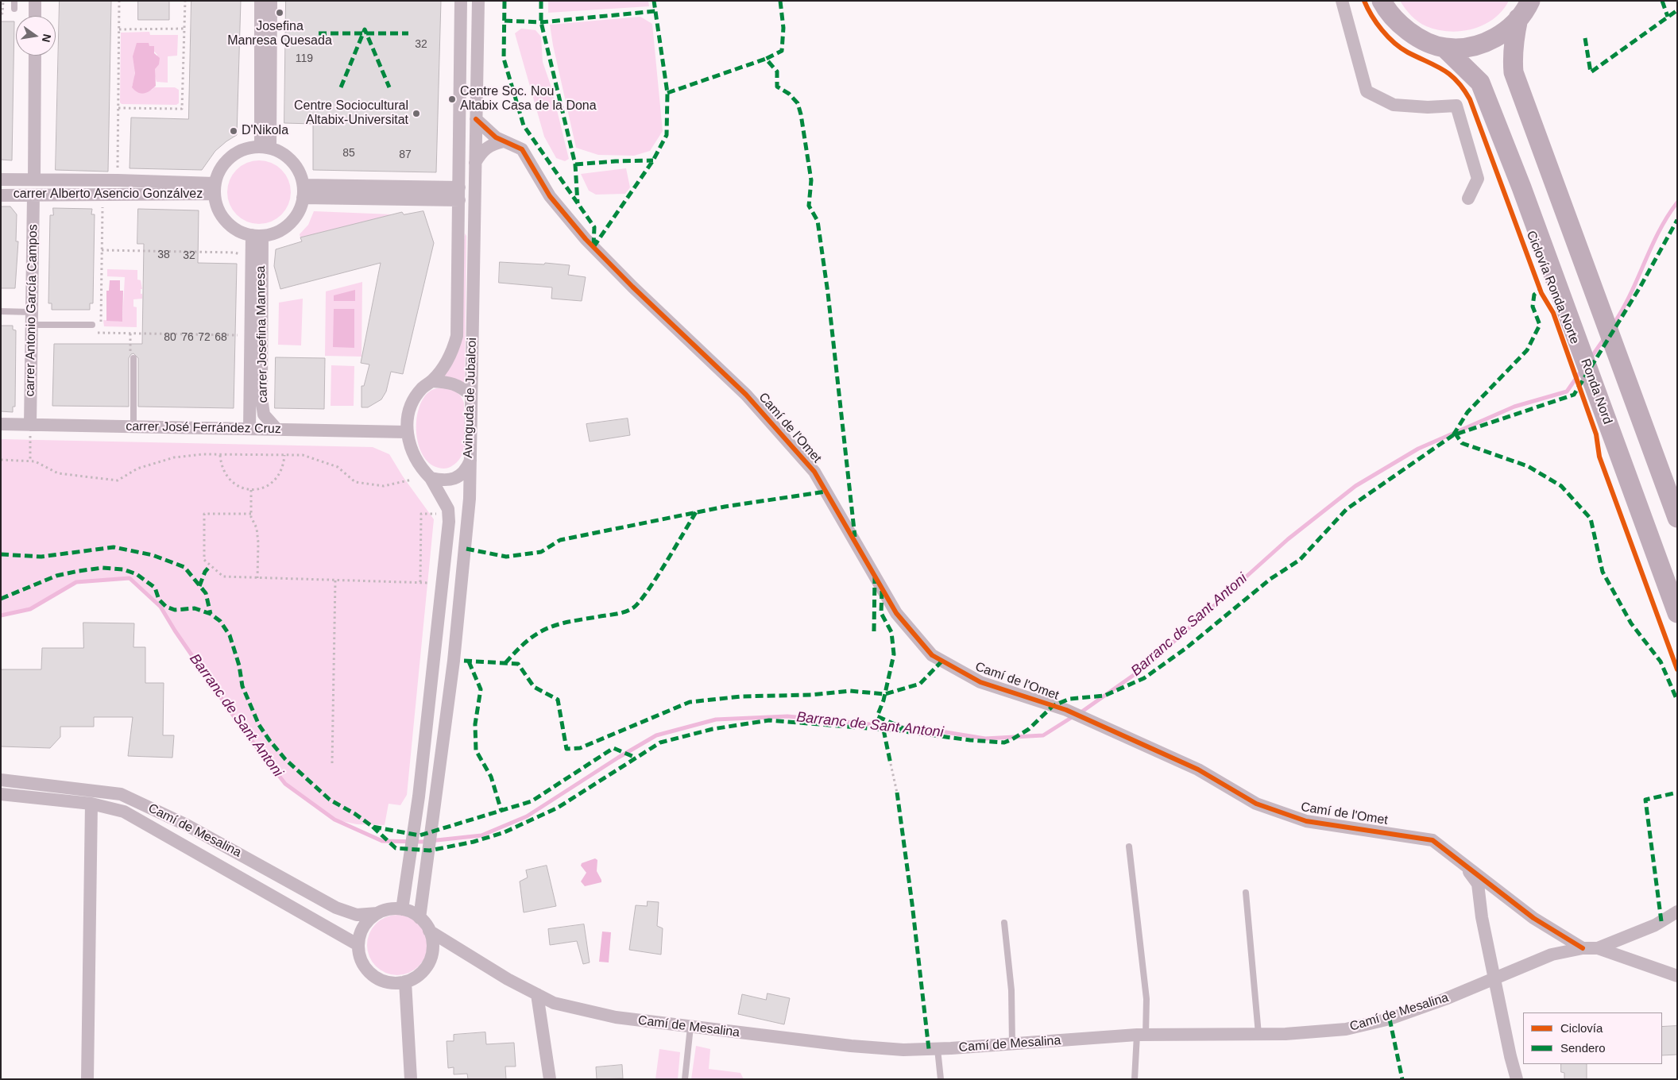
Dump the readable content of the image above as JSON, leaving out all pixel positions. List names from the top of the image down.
{
  "streets": {
    "main road": ["Ronda Nord"],
    "street": [
      "carrer Alberto Asencio Gonzálvez",
      "carrer Antonio García Campos",
      "carrer Josefina Manresa",
      "Avinguda de Jubalcoi",
      "carrer José Ferrández Cruz",
      "Camí de l'Omet",
      "Camí de Mesalina"
    ],
    "cycle path": ["Ciclovía Ronda Norte"]
  },
  "crossings": [
    ["carrer Alberto Asencio Gonzálvez", "carrer Antonio García Campos"],
    ["carrer Alberto Asencio Gonzálvez", "carrer Josefina Manresa"],
    ["carrer Antonio García Campos", "carrer José Ferrández Cruz"],
    ["carrer Josefina Manresa", "carrer José Ferrández Cruz"],
    ["Avinguda de Jubalcoi", "carrer José Ferrández Cruz"],
    ["Avinguda de Jubalcoi", "Camí de l'Omet"],
    ["Camí de l'Omet", "Camí de Mesalina"]
  ],
  "water": ["Barranc de Sant Antoni"],
  "places": [
    "Josefina Manresa Quesada",
    "Centre Soc. Nou Altabix Casa de la Dona",
    "Centre Sociocultural Altabix-Universitat",
    "D'Nikola"
  ],
  "house_numbers": [
    "32",
    "119",
    "85",
    "87",
    "38",
    "32",
    "80",
    "76",
    "72",
    "68"
  ],
  "legend": ["Ciclovía", "Sendero"],
  "north": "right"
}
